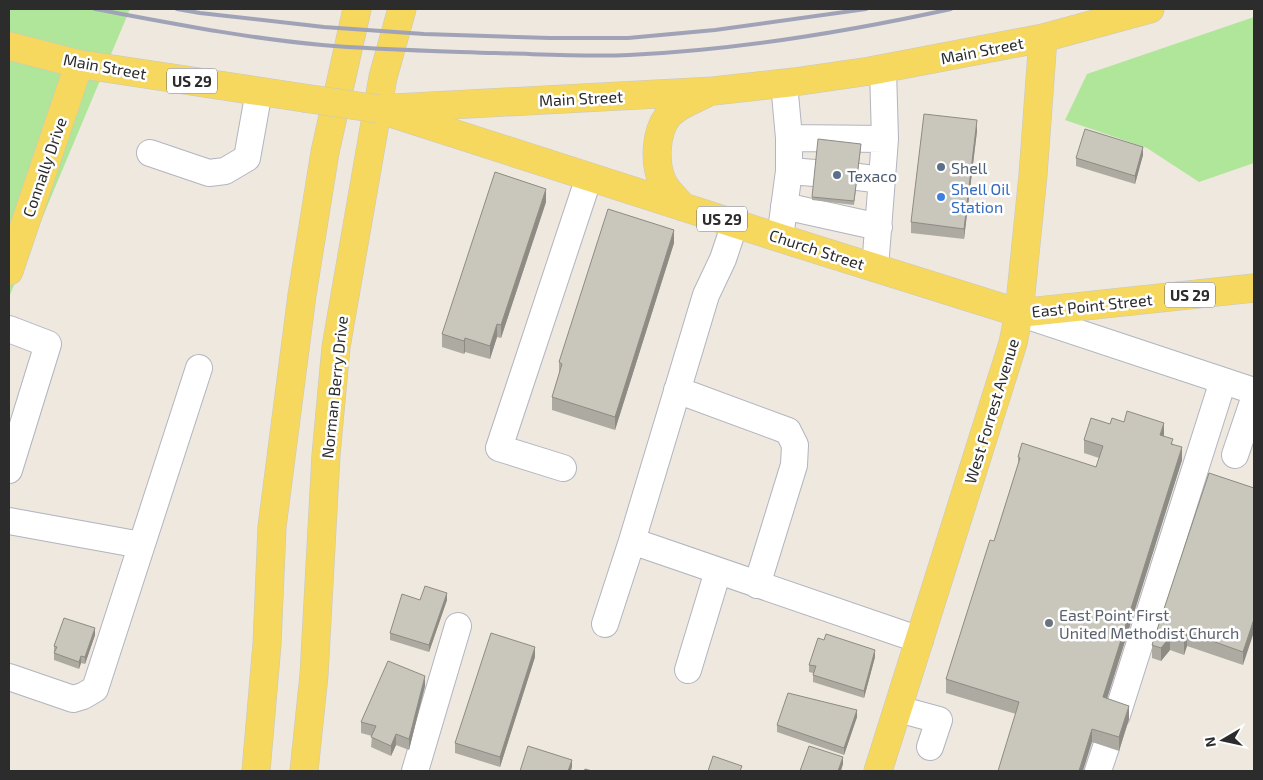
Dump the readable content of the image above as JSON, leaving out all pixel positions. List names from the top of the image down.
{
  "streets": {
    "main road": [
      "Main Street",
      "US 29",
      "Connally Drive",
      "Church Street",
      "East Point Street",
      "Norman Berry Drive",
      "West Forrest Avenue"
    ]
  },
  "crossings": [
    ["Main Street", "Connally Drive"],
    ["Main Street", "Church Street"],
    ["Main Street", "West Forrest Avenue"],
    ["Church Street", "East Point Street"],
    ["Church Street", "West Forrest Avenue"],
    ["East Point Street", "West Forrest Avenue"]
  ],
  "places": [
    "Shell",
    "Texaco",
    "Shell Oil Station",
    "East Point First United Methodist Church"
  ],
  "north": "left"
}
